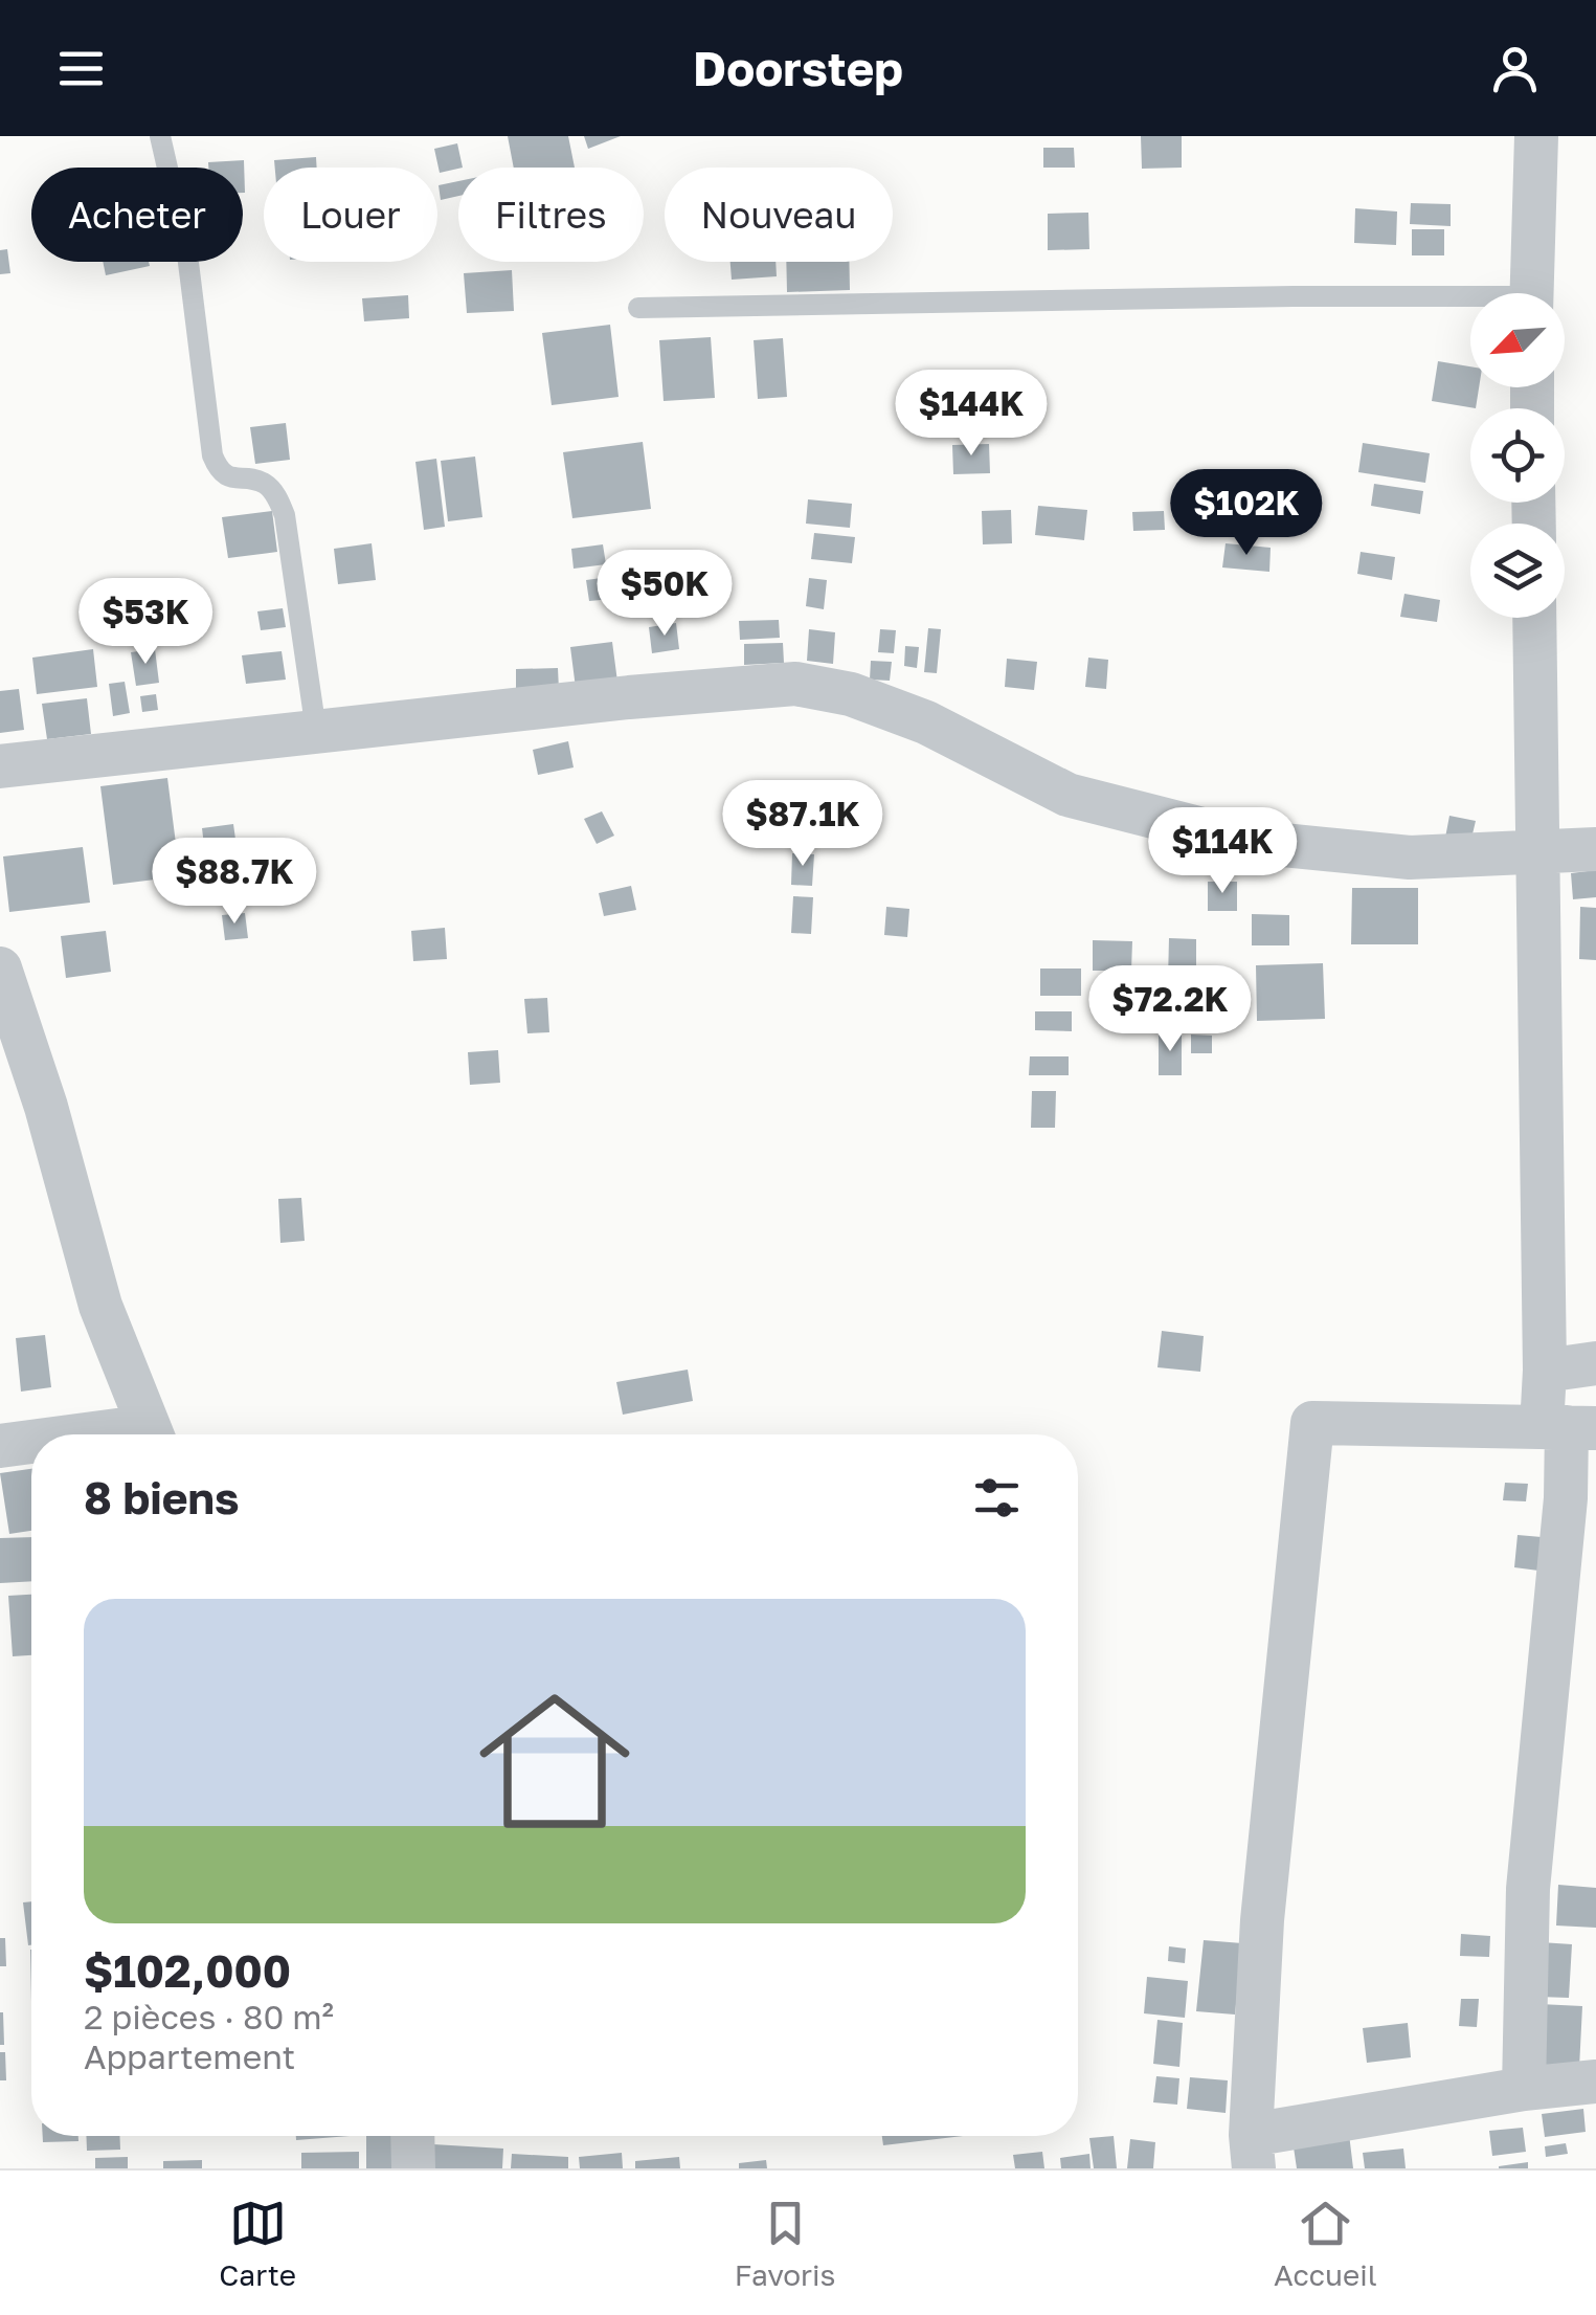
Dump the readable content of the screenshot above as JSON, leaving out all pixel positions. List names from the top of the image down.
{
  "north": "bottom left",
  "page": {
    "header": "Doorstep",
    "chip": [
      "Acheter",
      "Louer",
      "Filtres",
      "Nouveau"
    ],
    "price": [
      "$144K",
      "$102K",
      "$50K",
      "$53K",
      "$87.1K",
      "$114K",
      "$88.7K",
      "$72.2K"
    ],
    "heading": "8 biens",
    "list": [
      {
        "name": "$102,000",
        "note": "2 pièces · 80 m² · Appartement"
      }
    ],
    "tabs": ["Carte", "Favoris", "Accueil"]
  }
}
